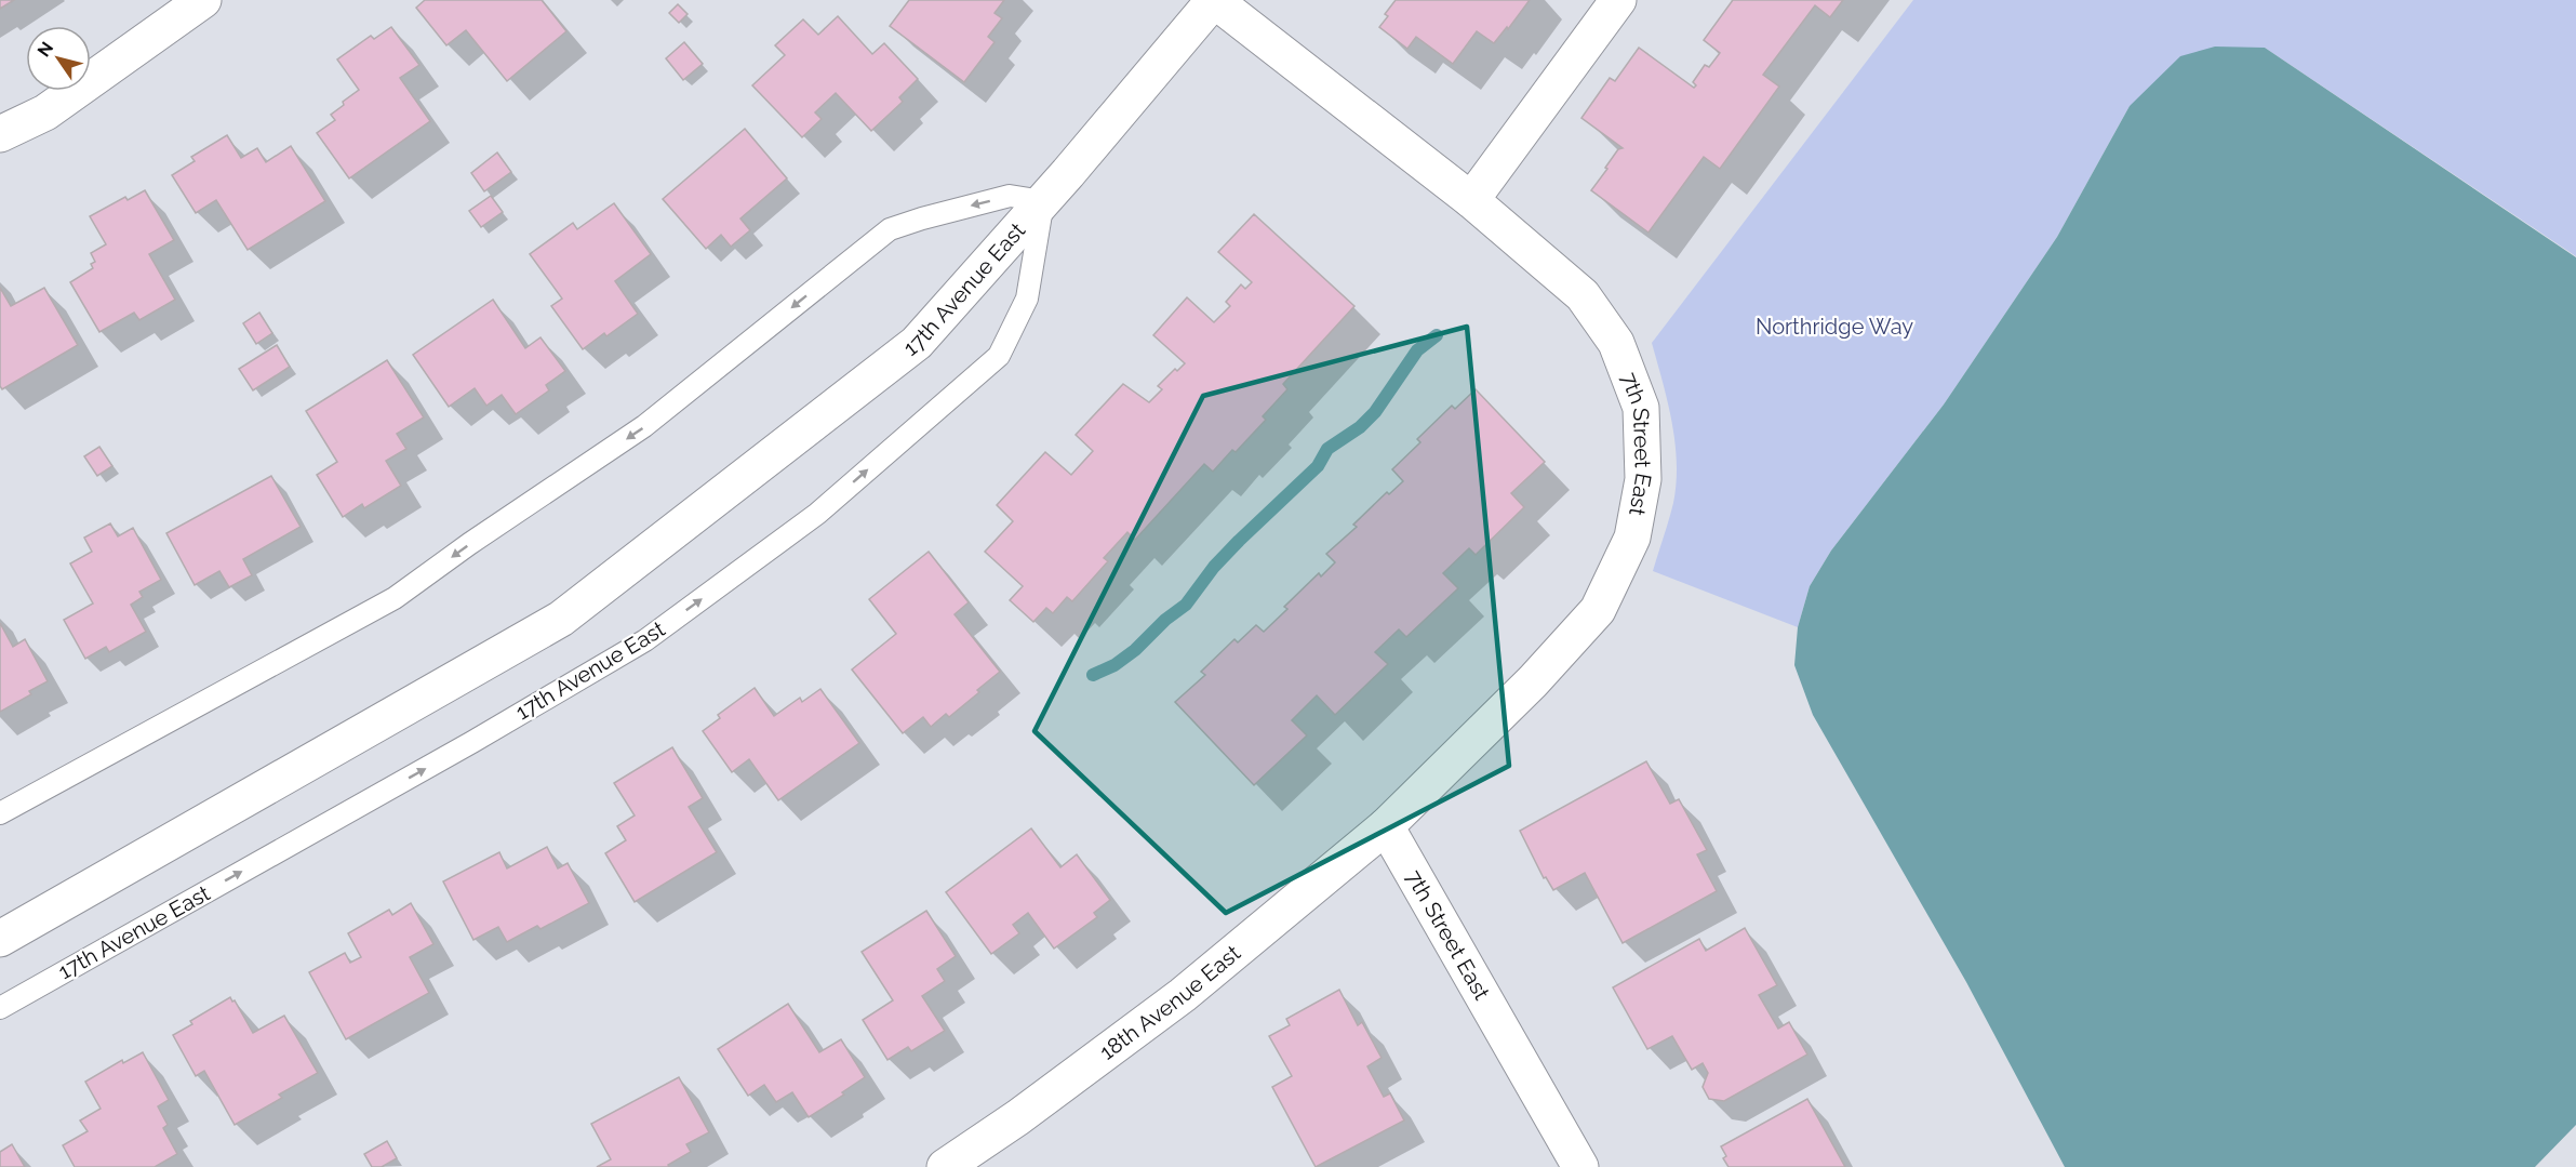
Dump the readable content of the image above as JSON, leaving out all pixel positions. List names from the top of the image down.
{
  "streets": {
    "street": ["17th Avenue East", "7th Street East", "18th Avenue East"]
  },
  "crossings": [
    ["17th Avenue East", "7th Street East"],
    ["7th Street East", "18th Avenue East"]
  ],
  "parks": ["Northridge Way"],
  "north": "top left"
}
